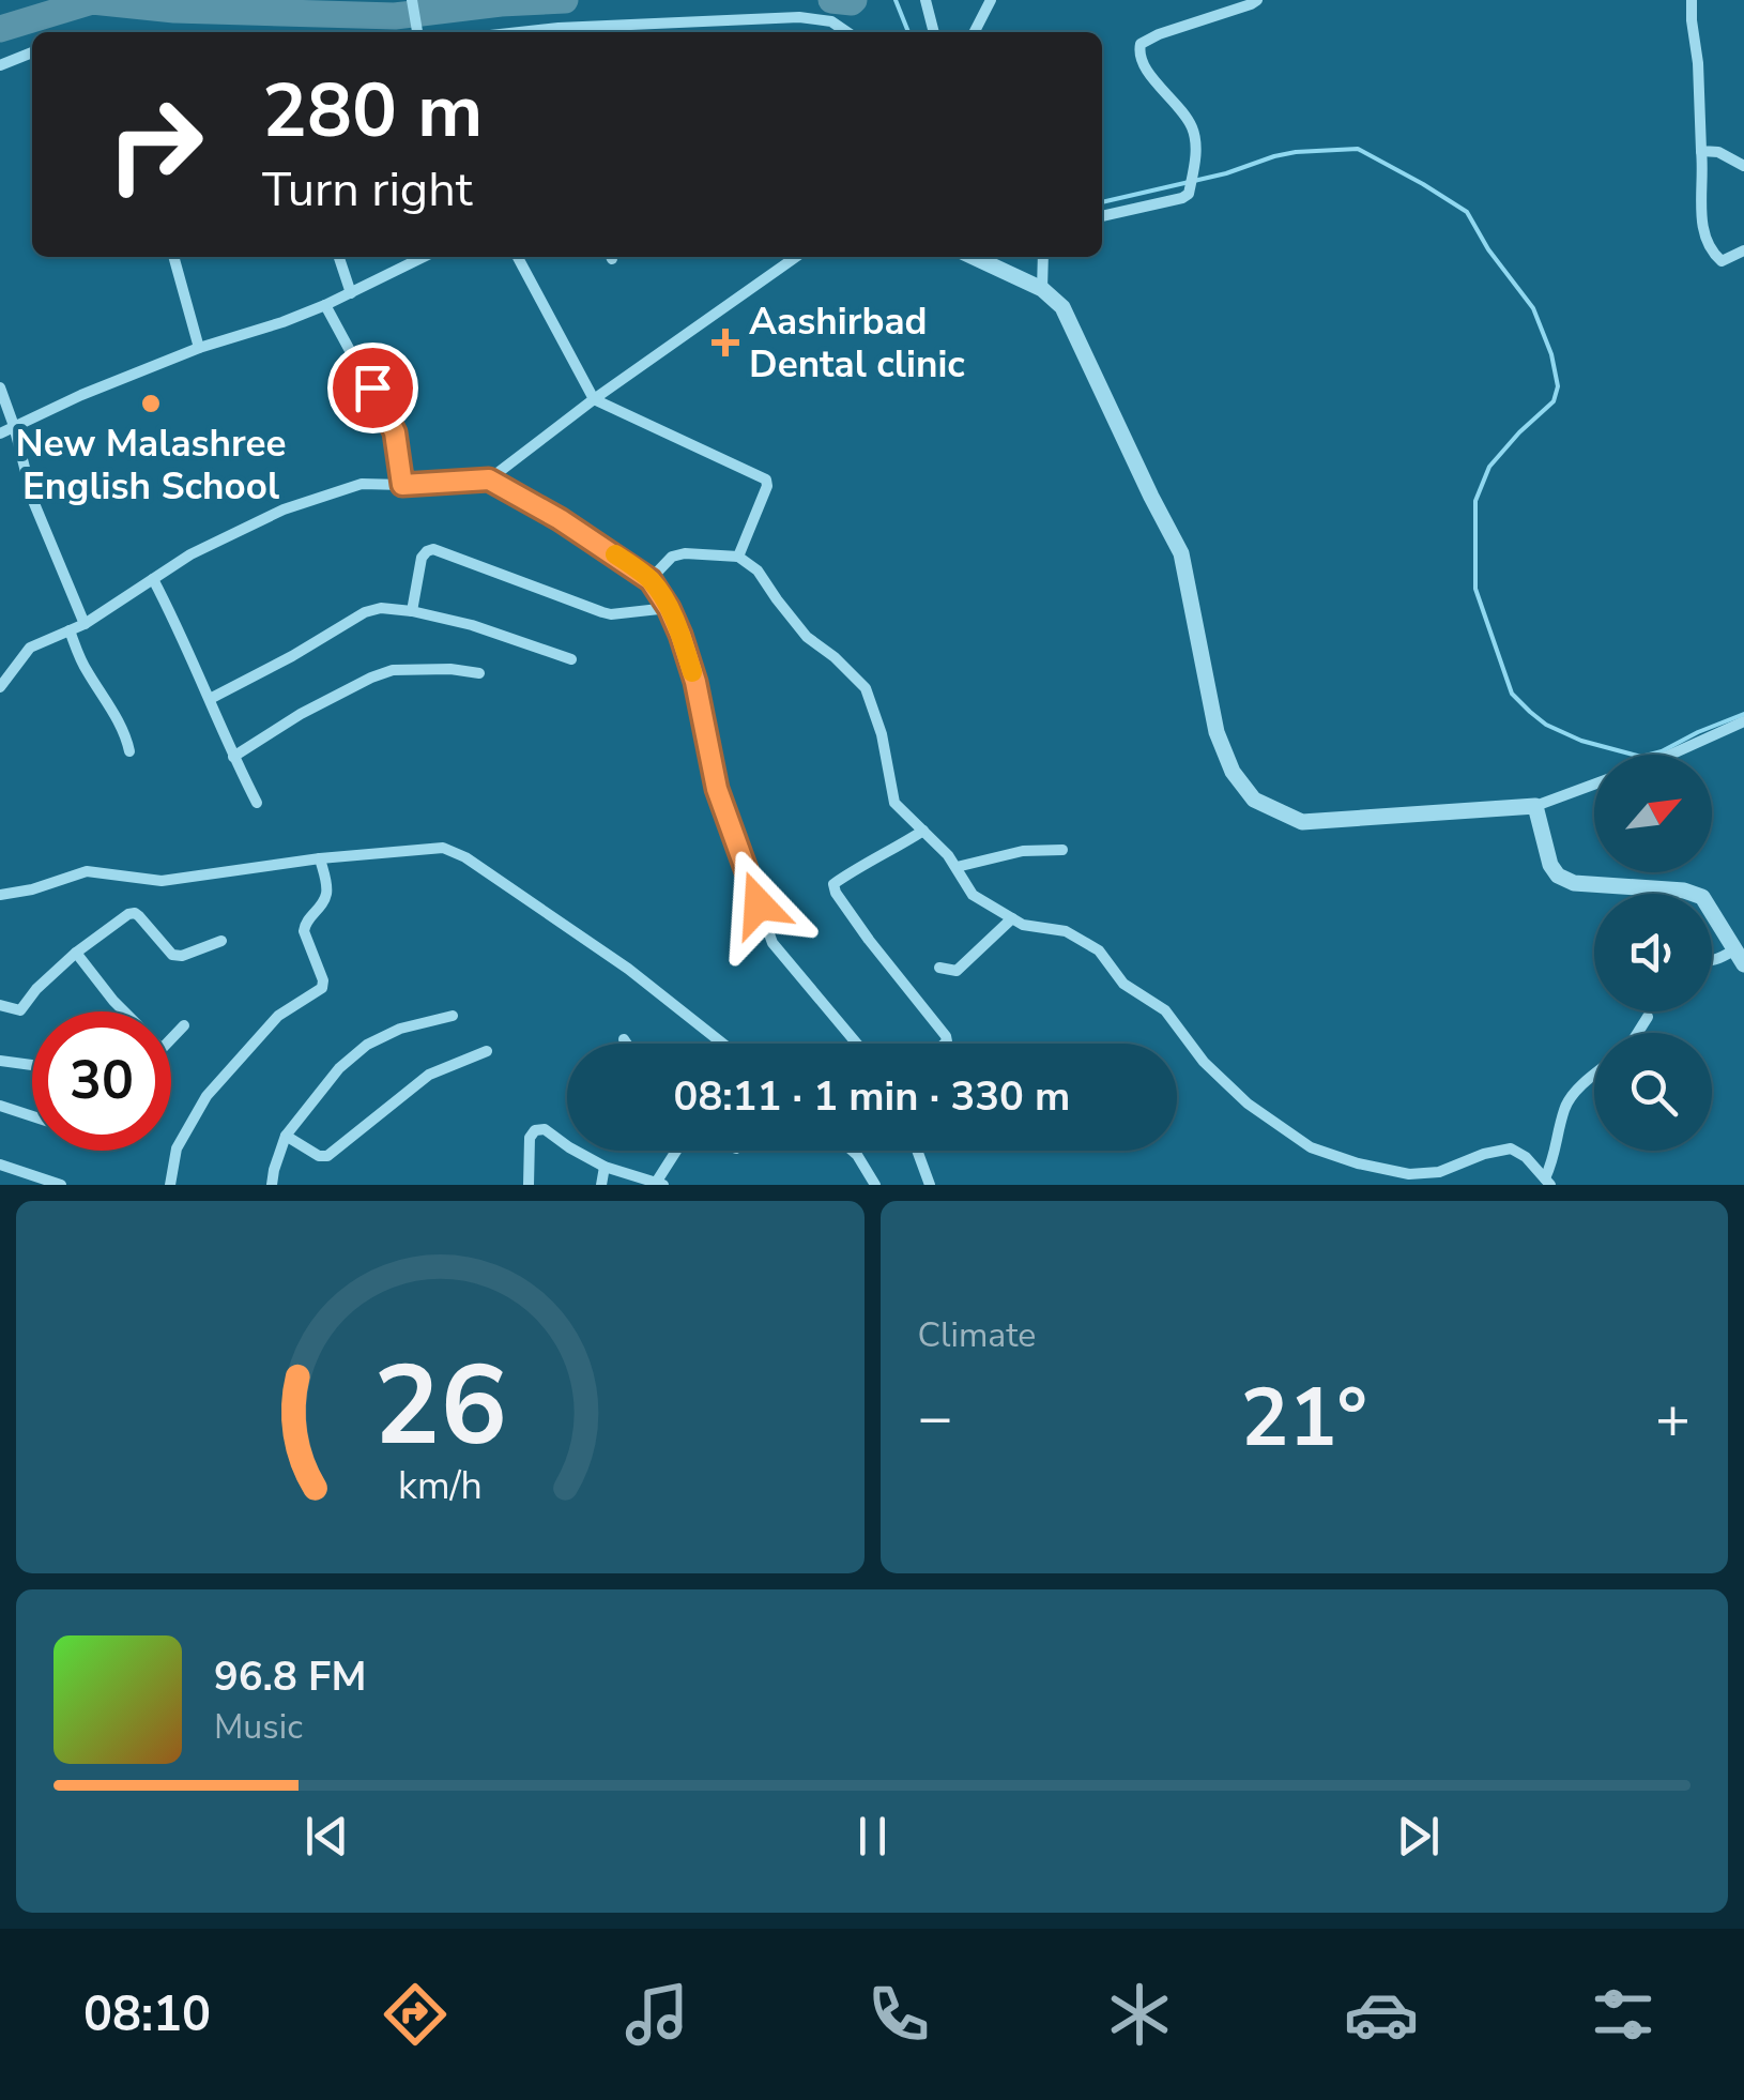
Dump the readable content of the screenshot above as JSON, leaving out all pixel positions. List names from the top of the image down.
{
  "places": {
    "health": ["Aashirbad Dental clinic"],
    "other": ["New Malashree English School"]
  },
  "north": "top right",
  "page": {
    "turn": ["280 m", "Turn right"],
    "limit": "30",
    "trip": "08:11 · 1 min · 330 m",
    "tile": "Climate",
    "heat": ["−", "21°", "+"],
    "song": ["96.8 FM", "Music"],
    "tabs": "08:10",
    "gauge": ["26", "km/h"]
  }
}
